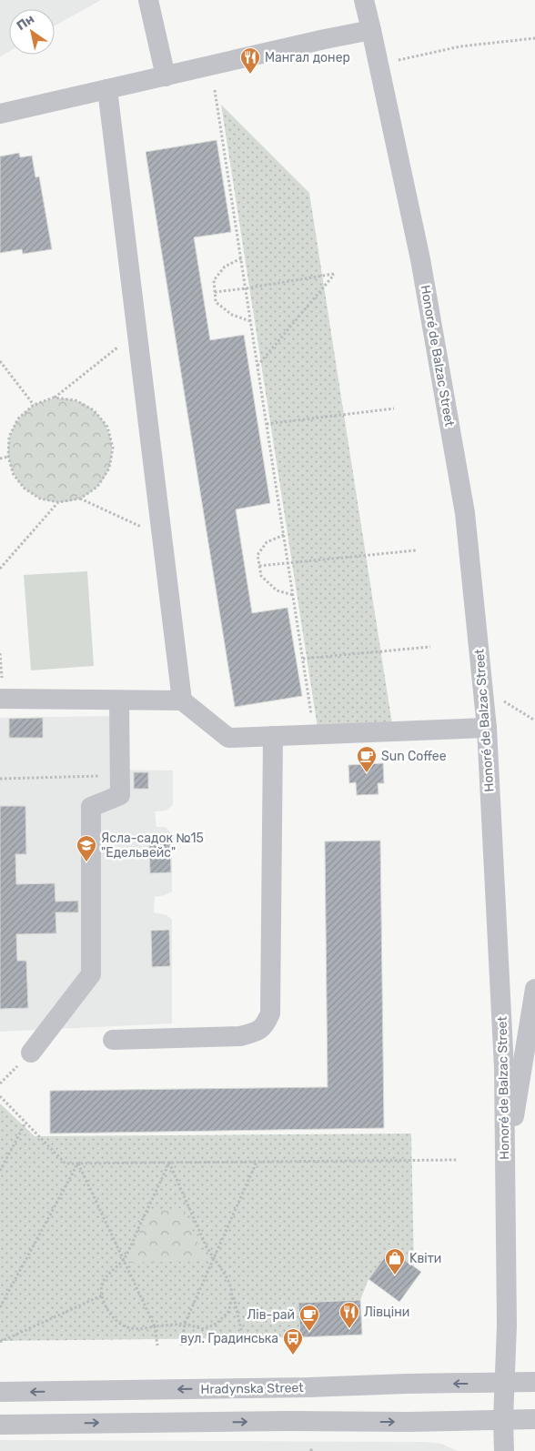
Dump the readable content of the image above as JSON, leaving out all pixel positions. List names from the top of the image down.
{
  "streets": {
    "street": ["Honoré de Balzac Street", "Hradynska Street"]
  },
  "crossings": [
    ["Honoré de Balzac Street", "Hradynska Street"]
  ],
  "places": {
    "restaurant": ["Мангал донер", "Лівціни"],
    "cafe": ["Sun Coffee", "Лів-рай"],
    "school or university": ["Ясла-садок №15 \"Едельвейс\""],
    "shop": ["Kвіти"],
    "bus stop": ["вул. Градинська"]
  },
  "north": "top left"
}
